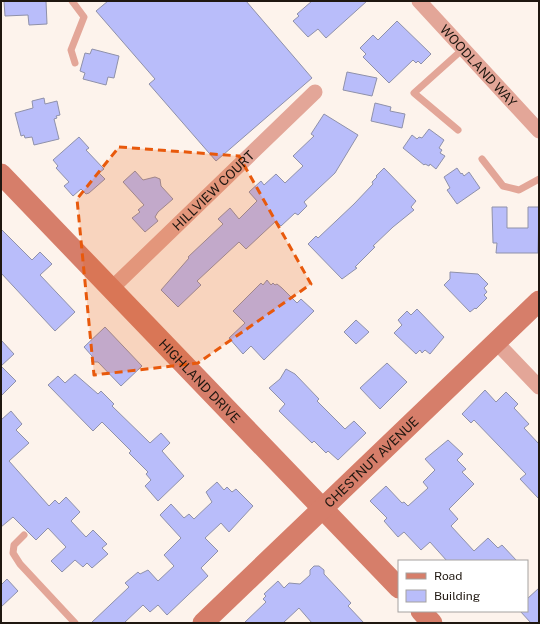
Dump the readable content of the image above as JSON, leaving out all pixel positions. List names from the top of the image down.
{
  "streets": {
    "street": [
      "WOODLAND WAY",
      "HILLVIEW COURT",
      "HIGHLAND DRIVE",
      "CHESTNUT AVENUE"
    ]
  },
  "crossings": [
    ["HILLVIEW COURT", "HIGHLAND DRIVE"],
    ["HIGHLAND DRIVE", "CHESTNUT AVENUE"]
  ],
  "legend": ["Road", "Building"]
}
